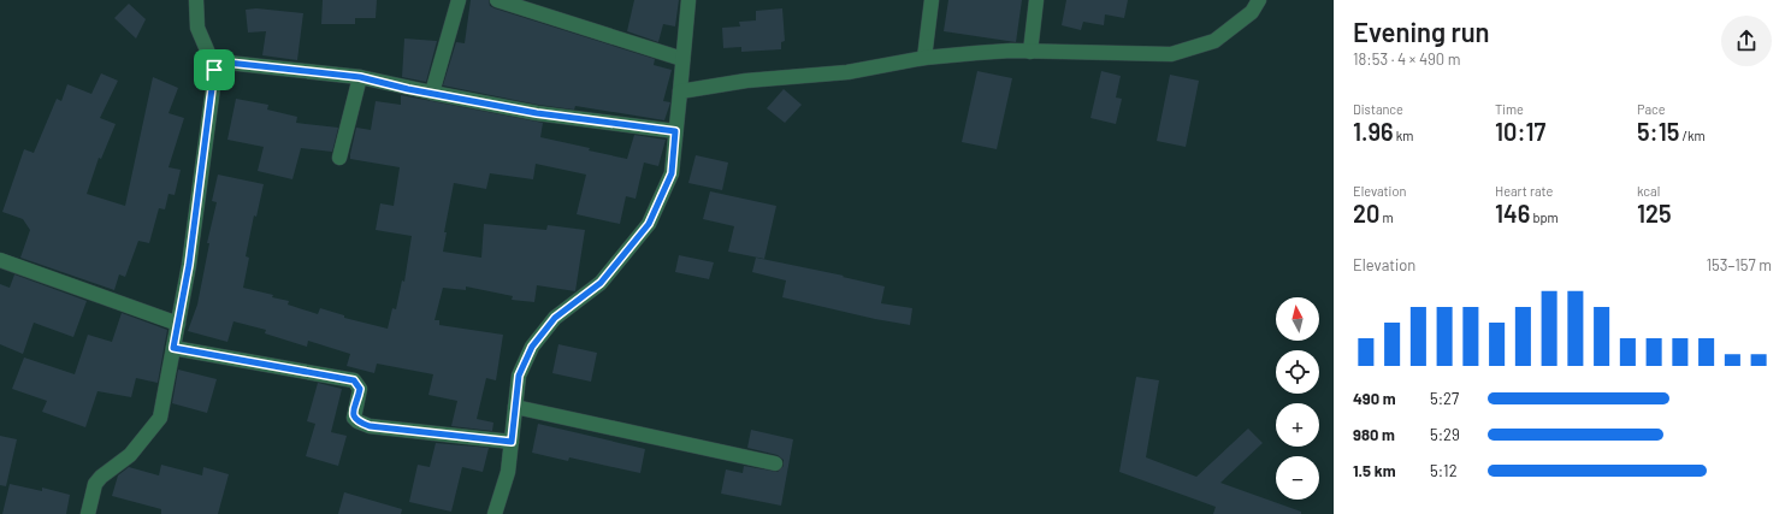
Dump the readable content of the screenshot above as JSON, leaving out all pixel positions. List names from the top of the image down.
{
  "north": "top",
  "page": {
    "heading": ["Evening run", "18:53 · 4 × 490 m"],
    "stats": [
      ["Distance", "1.96 km"],
      ["Time", "10:17"],
      ["Pace", "5:15 /km"],
      ["Elevation", "20 m"],
      ["Heart rate", "146 bpm"],
      ["kcal", "125"]
    ],
    "chart": ["Elevation", "153–157 m"],
    "map_buttons": ["+", "−"],
    "list": [
      {
        "name": "490 m",
        "note": "5:27"
      },
      {
        "name": "980 m",
        "note": "5:29"
      },
      {
        "name": "1.5 km",
        "note": "5:12"
      }
    ]
  }
}
